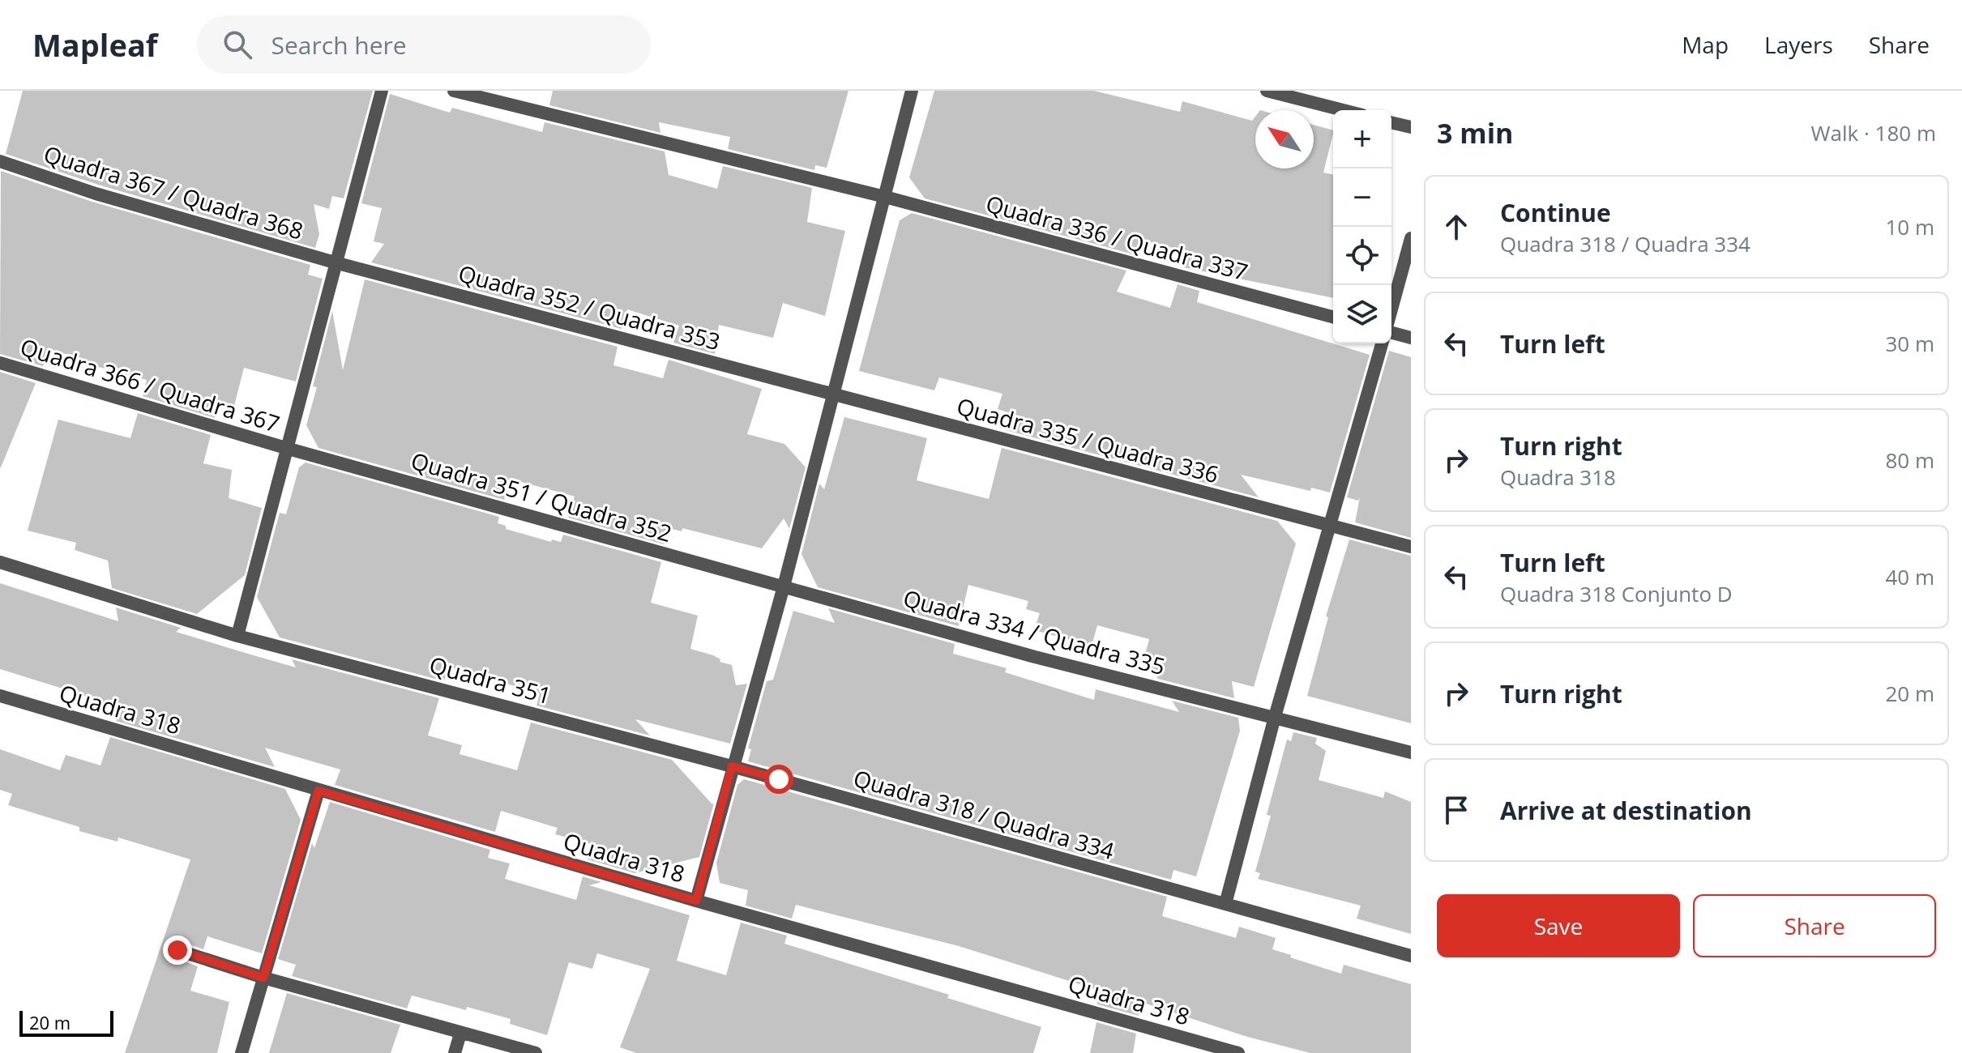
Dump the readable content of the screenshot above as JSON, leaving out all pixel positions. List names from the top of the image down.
{
  "streets": {
    "street": [
      "Quadra 367 / Quadra 368",
      "Quadra 336 / Quadra 337",
      "Quadra 352 / Quadra 353",
      "Quadra 366 / Quadra 367",
      "Quadra 335 / Quadra 336",
      "Quadra 351 / Quadra 352",
      "Quadra 334 / Quadra 335",
      "Quadra 351",
      "Quadra 318",
      "Quadra 318 / Quadra 334"
    ]
  },
  "crossings": [
    ["Quadra 367 / Quadra 368", "Quadra 352 / Quadra 353"],
    ["Quadra 352 / Quadra 353", "Quadra 335 / Quadra 336"],
    ["Quadra 366 / Quadra 367", "Quadra 351 / Quadra 352"],
    ["Quadra 351 / Quadra 352", "Quadra 334 / Quadra 335"],
    ["Quadra 351", "Quadra 318 / Quadra 334"]
  ],
  "scale_bar": "20 m",
  "north": "top left",
  "page": {
    "header": "Mapleaf",
    "search": "Search here",
    "nav": ["Map", "Layers", "Share"],
    "heading": ["3 min", "Walk · 180 m"],
    "map_buttons": ["+", "−"],
    "list": [
      ["Continue", "Quadra 318 / Quadra 334", "10 m"],
      ["Turn left", "30 m"],
      ["Turn right", "Quadra 318", "80 m"],
      ["Turn left", "Quadra 318 Conjunto D", "40 m"],
      ["Turn right", "20 m"],
      "Arrive at destination"
    ],
    "buttons": ["Save", "Share"],
    "scale": "20 m"
  }
}
